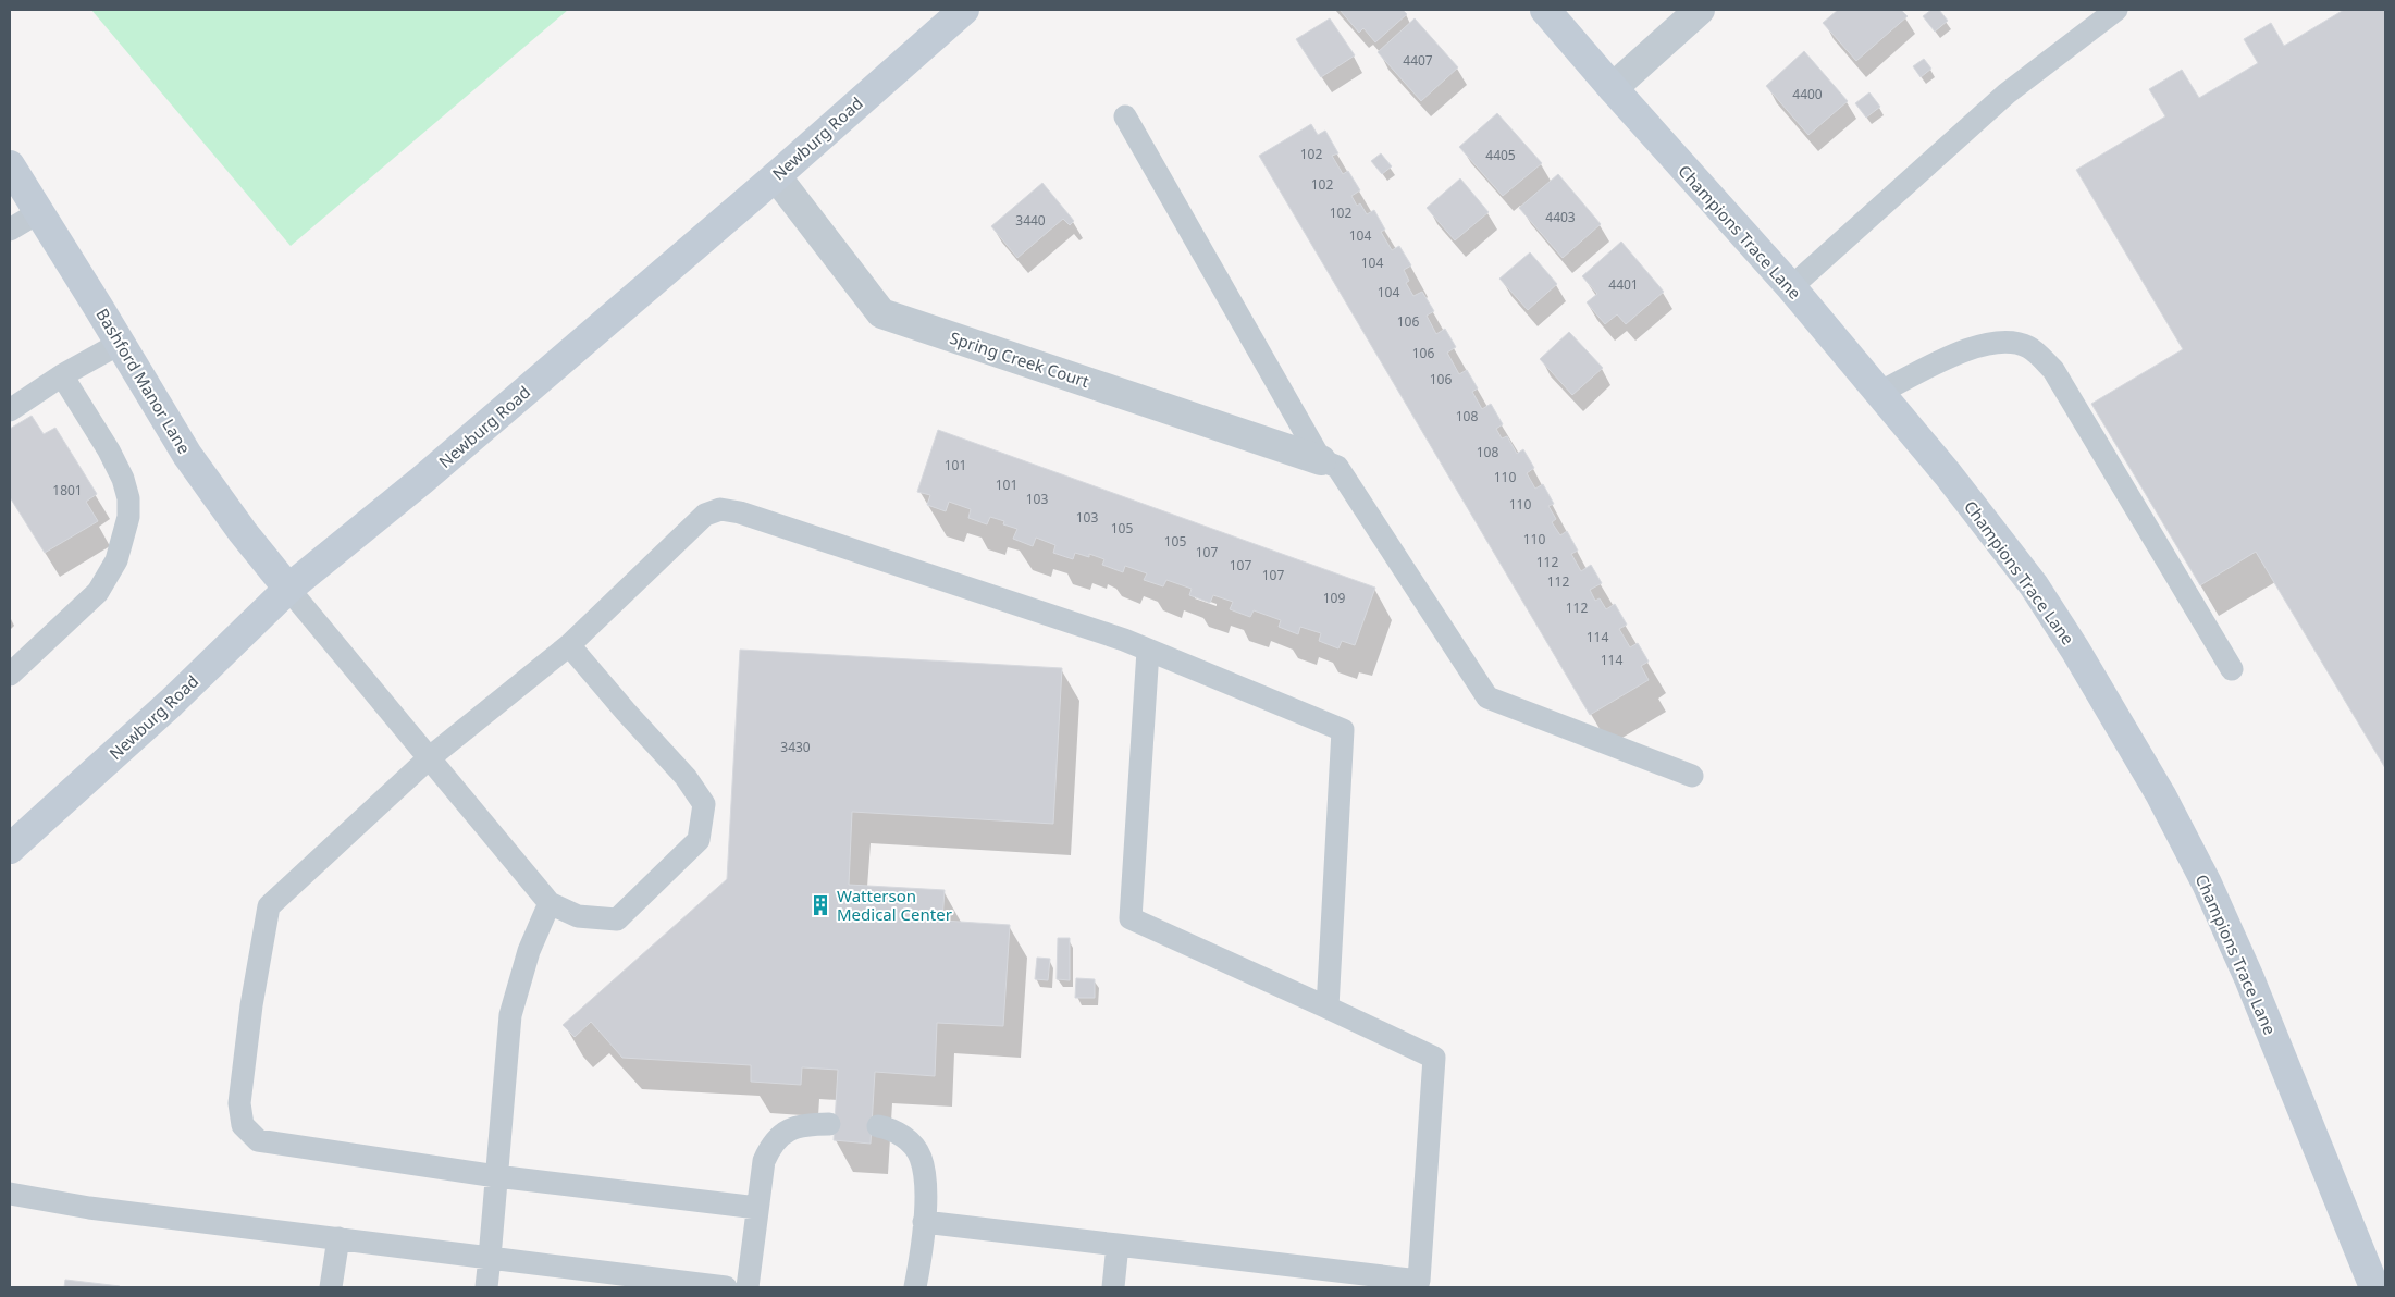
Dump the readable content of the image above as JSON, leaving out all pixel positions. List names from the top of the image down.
{
  "streets": {
    "street": [
      "Newburg Road",
      "Champions Trace Lane",
      "Spring Creek Court",
      "Bashford Manor Lane"
    ]
  },
  "crossings": [
    ["Newburg Road", "Spring Creek Court"],
    ["Newburg Road", "Bashford Manor Lane"]
  ],
  "places": {
    "building": ["Watterson Medical Center"]
  },
  "house_numbers": [
    "4407",
    "4400",
    "102",
    "4405",
    "102",
    "102",
    "4403",
    "3440",
    "104",
    "104",
    "4401",
    "104",
    "106",
    "106",
    "106",
    "108",
    "108",
    "101",
    "110",
    "101",
    "1801",
    "103",
    "110",
    "103",
    "105",
    "110",
    "105",
    "107",
    "112",
    "107",
    "107",
    "112",
    "109",
    "112",
    "114",
    "114",
    "3430"
  ]
}
